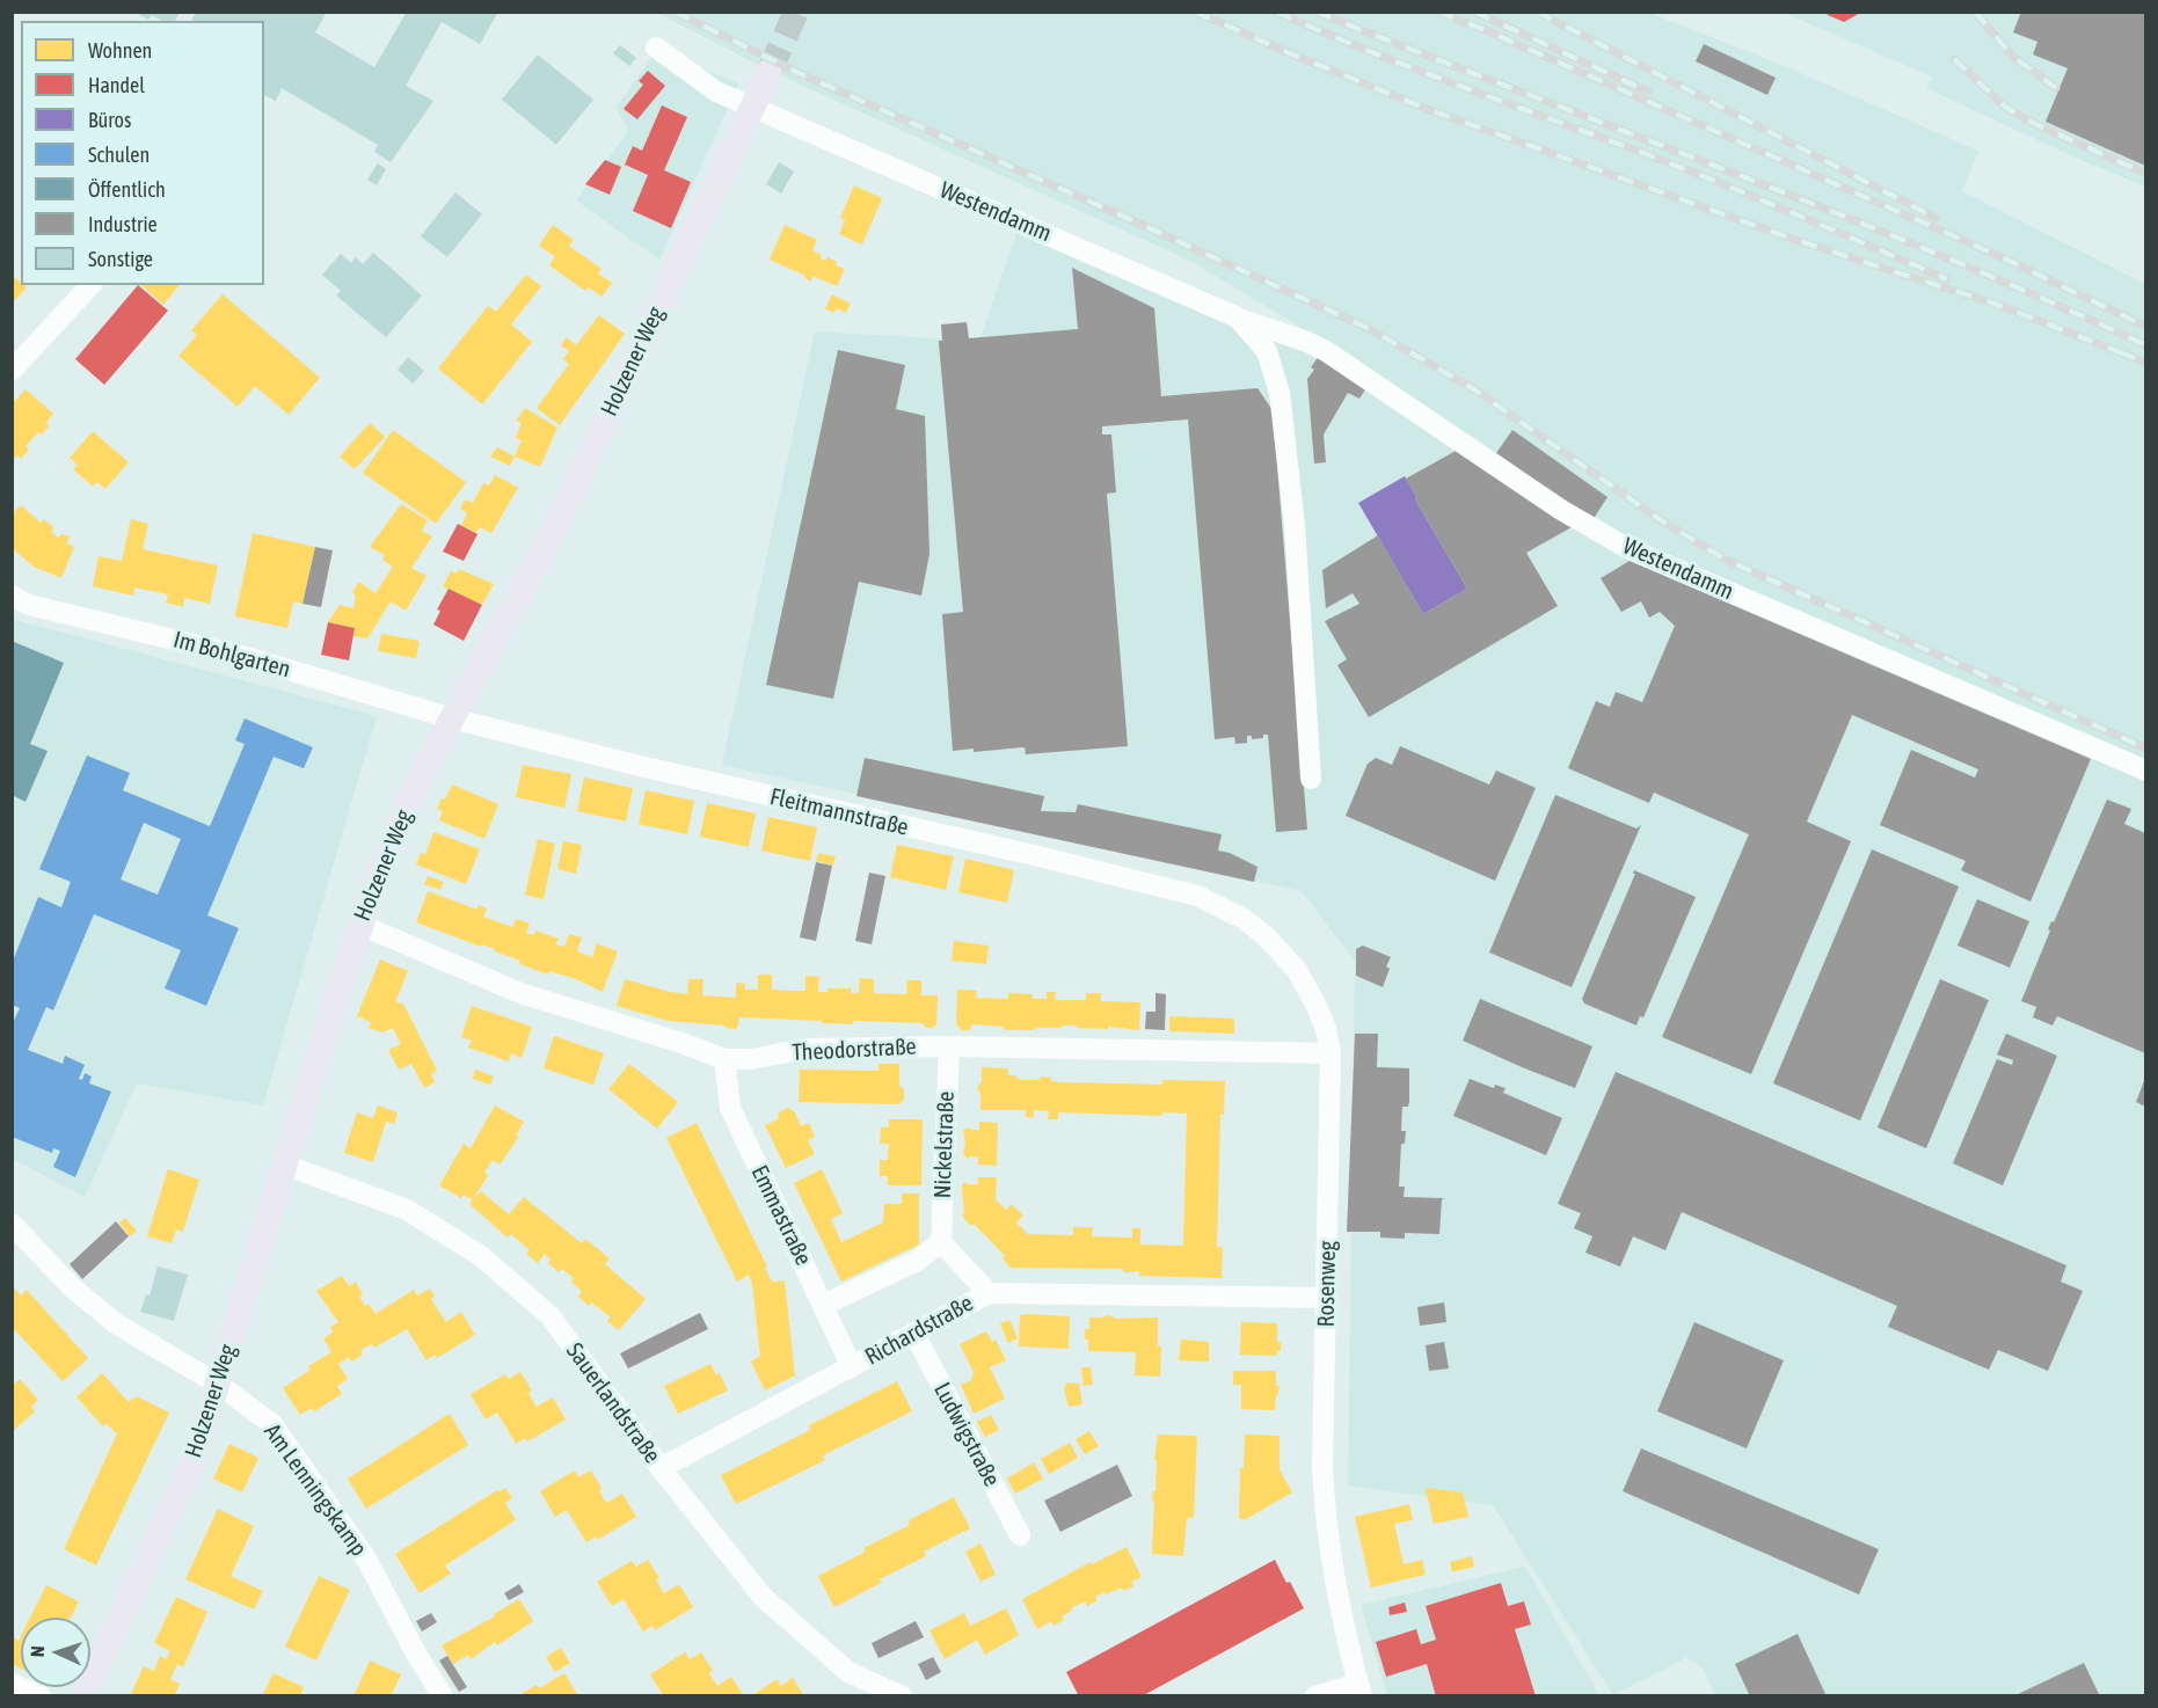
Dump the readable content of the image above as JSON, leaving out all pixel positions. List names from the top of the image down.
{
  "streets": {
    "main road": ["Holzener Weg"],
    "street": [
      "Westendamm",
      "Im Bohlgarten",
      "Fleitmannstraße",
      "Theodorstraße",
      "Nickelstraße",
      "Emmastraße",
      "Rosenweg",
      "Richardstraße",
      "Sauerlandstraße",
      "Ludwigstraße",
      "Am Lenningskamp"
    ]
  },
  "crossings": [
    ["Westendamm", "Holzener Weg"],
    ["Holzener Weg", "Im Bohlgarten"],
    ["Holzener Weg", "Fleitmannstraße"],
    ["Holzener Weg", "Theodorstraße"],
    ["Holzener Weg", "Sauerlandstraße"],
    ["Holzener Weg", "Am Lenningskamp"],
    ["Im Bohlgarten", "Fleitmannstraße"],
    ["Fleitmannstraße", "Rosenweg"],
    ["Theodorstraße", "Nickelstraße"],
    ["Theodorstraße", "Emmastraße"],
    ["Theodorstraße", "Rosenweg"],
    ["Emmastraße", "Richardstraße"],
    ["Rosenweg", "Richardstraße"],
    ["Richardstraße", "Sauerlandstraße"],
    ["Richardstraße", "Ludwigstraße"]
  ],
  "legend": [
    "Wohnen",
    "Handel",
    "Büros",
    "Schulen",
    "Öffentlich",
    "Industrie",
    "Sonstige"
  ],
  "north": "left"
}
